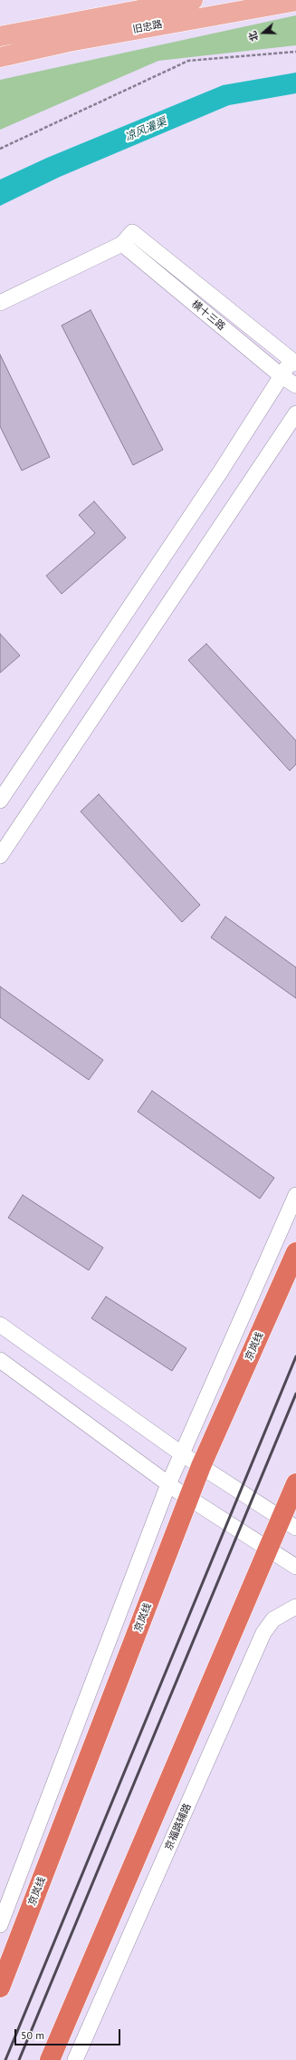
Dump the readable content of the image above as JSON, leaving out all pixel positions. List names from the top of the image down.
{
  "streets": {
    "highway": ["京岚线"],
    "main road": ["旧忠路"],
    "street": ["横十三路", "京福路辅路"]
  },
  "water": ["凉风灌渠"],
  "scale_bar": "50 m",
  "north": "left"
}
